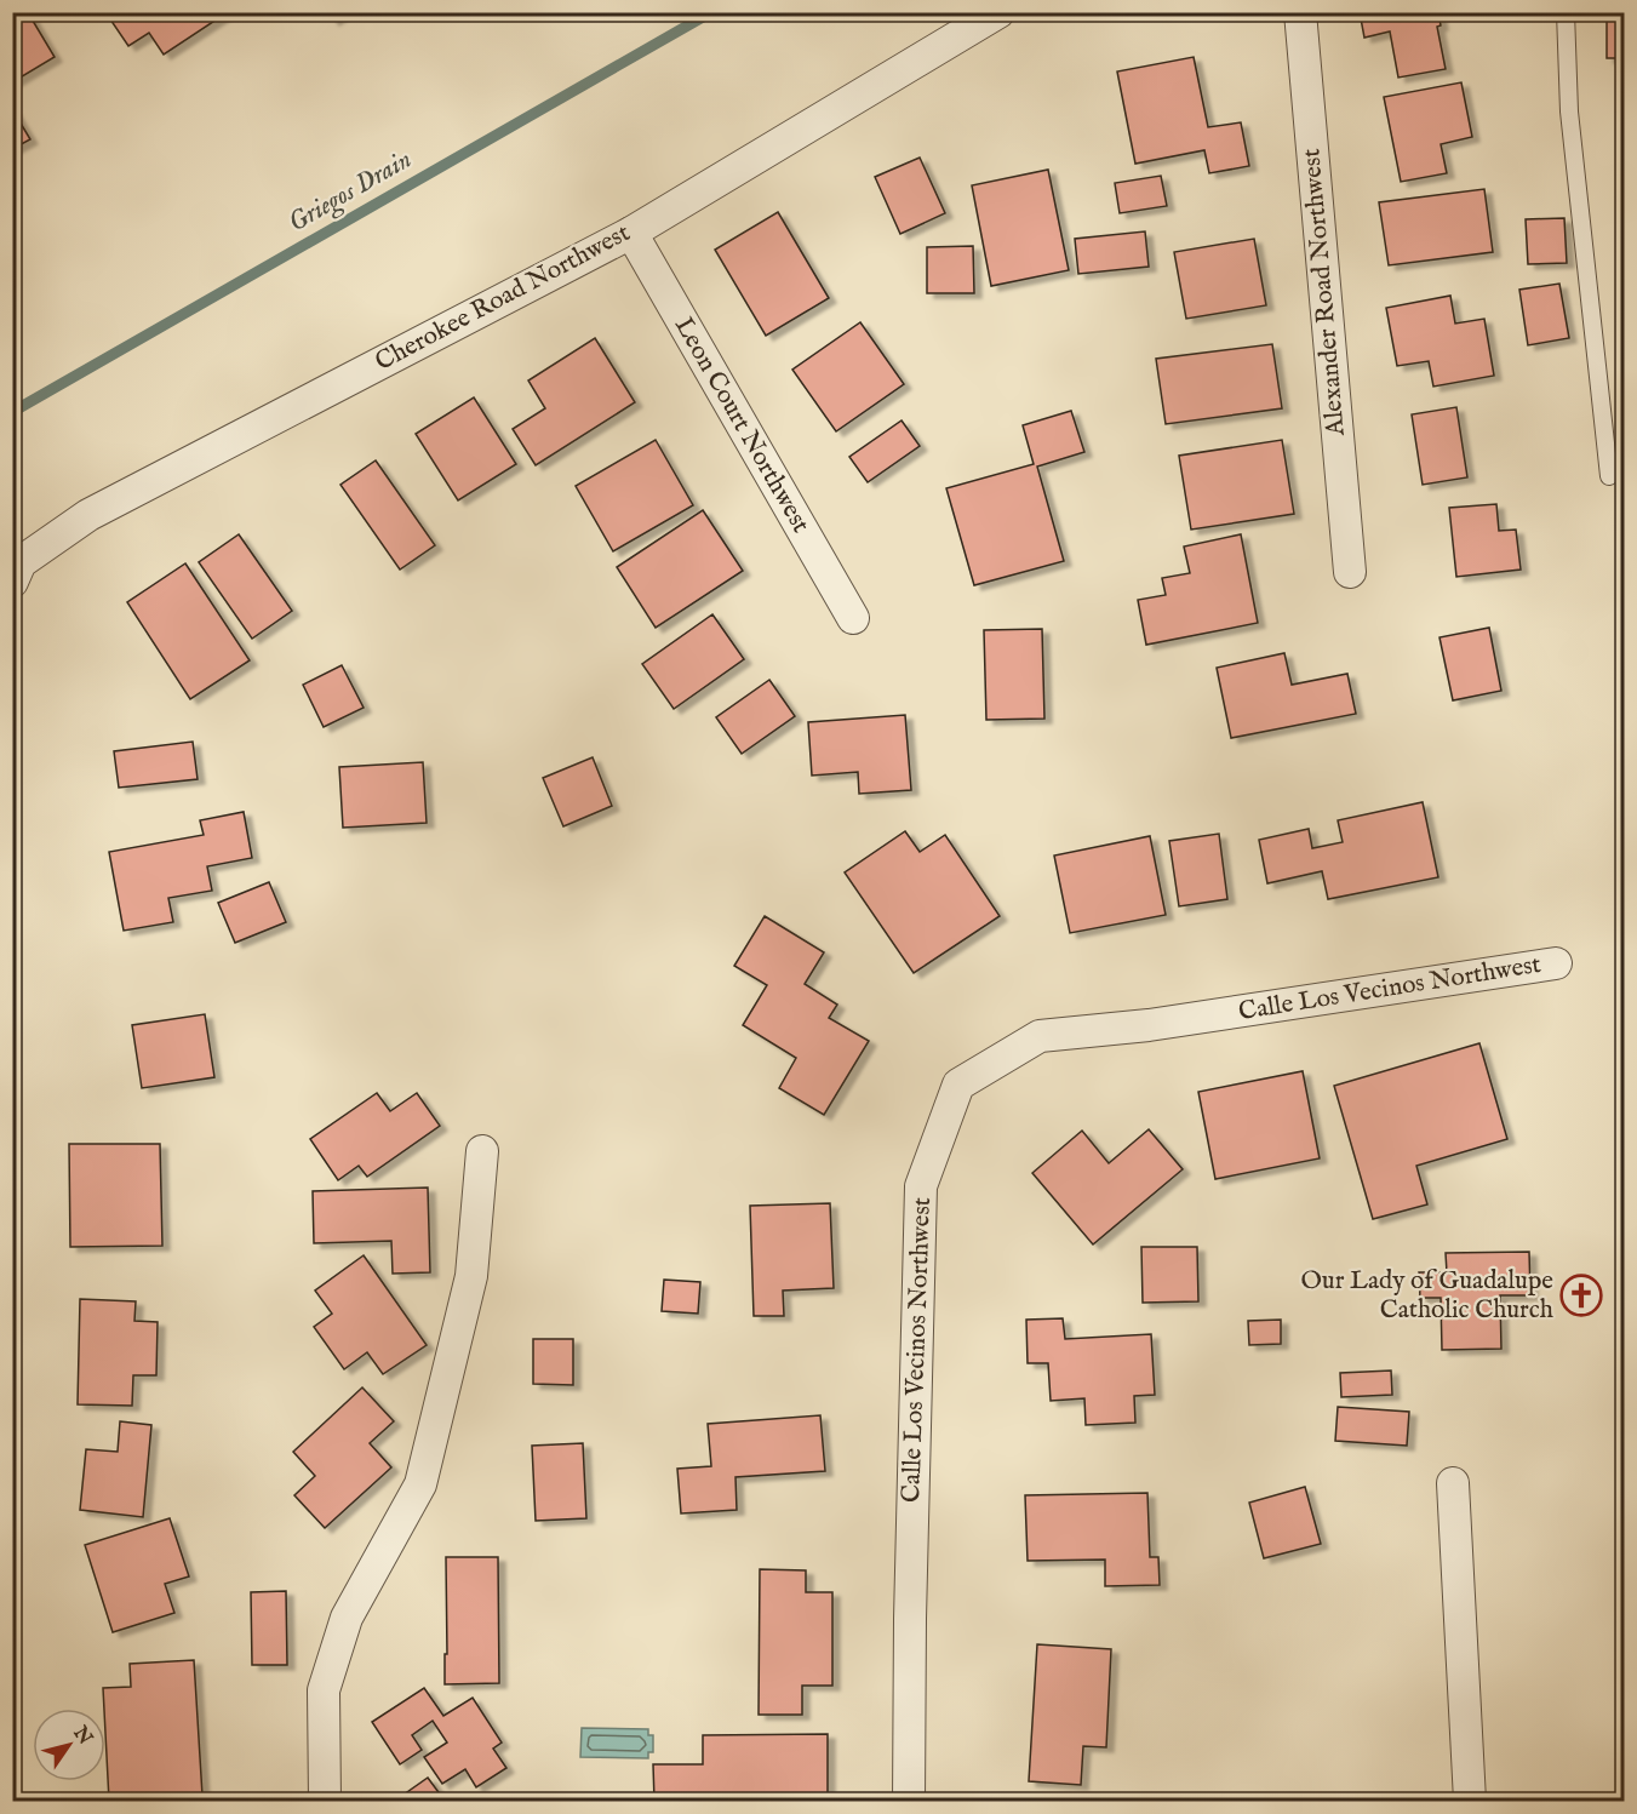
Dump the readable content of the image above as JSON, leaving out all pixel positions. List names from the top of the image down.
{
  "streets": {
    "street": [
      "Alexander Road Northwest",
      "Cherokee Road Northwest",
      "Leon Court Northwest",
      "Calle Los Vecinos Northwest"
    ]
  },
  "crossings": [
    ["Cherokee Road Northwest", "Leon Court Northwest"]
  ],
  "water": ["Griegos Drain"],
  "places": {
    "church": ["Our Lady of Guadalupe Catholic Church"]
  },
  "north": "top right"
}
